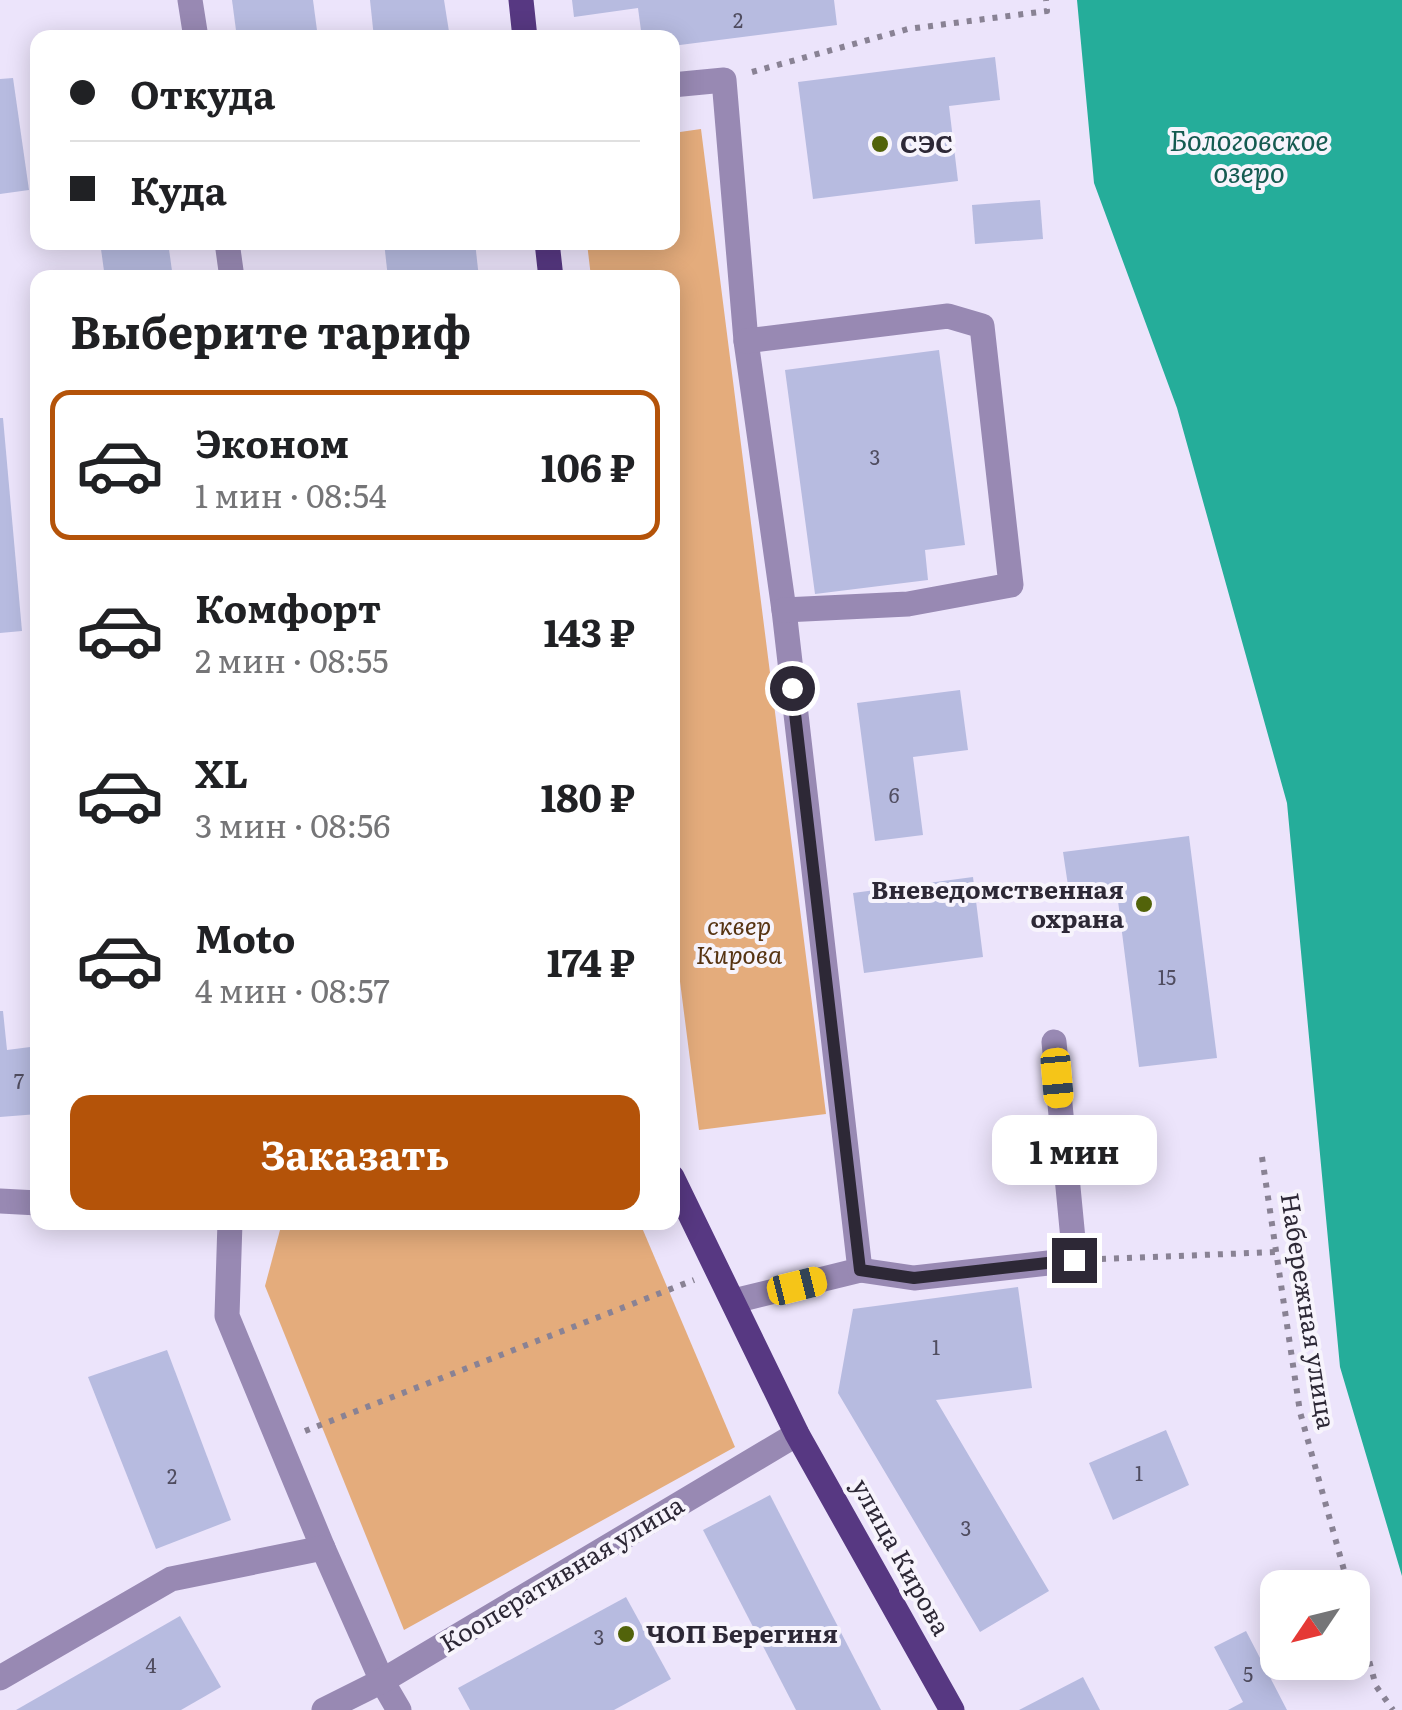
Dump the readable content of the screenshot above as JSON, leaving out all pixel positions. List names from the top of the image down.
{
  "streets": {
    "main road": ["улица Кирова"],
    "street": ["Кооперативная улица"],
    "path": ["Набережная улица"]
  },
  "crossings": [
    ["улица Кирова", "Кооперативная улица"]
  ],
  "water": ["Бологовское озеро"],
  "parks": ["сквер Кирова"],
  "places": ["СЭС", "Вневедомственная охрана", "ЧОП Берегиня"],
  "house_numbers": [
    "2",
    "3",
    "6",
    "15",
    "7",
    "1",
    "1",
    "2",
    "3",
    "3",
    "4",
    "5"
  ],
  "north": "bottom left",
  "page": {
    "banner": ["Откуда", "Куда"],
    "heading": "Выберите тариф",
    "list": [
      {
        "name": "Эконом",
        "note": "1 мин · 08:54",
        "value": "106 ₽"
      },
      {
        "name": "Комфорт",
        "note": "2 мин · 08:55",
        "value": "143 ₽"
      },
      {
        "name": "XL",
        "note": "3 мин · 08:56",
        "value": "180 ₽"
      },
      {
        "name": "Moto",
        "note": "4 мин · 08:57",
        "value": "174 ₽"
      }
    ],
    "buttons": "Заказать",
    "bubble": "1 мин"
  }
}
